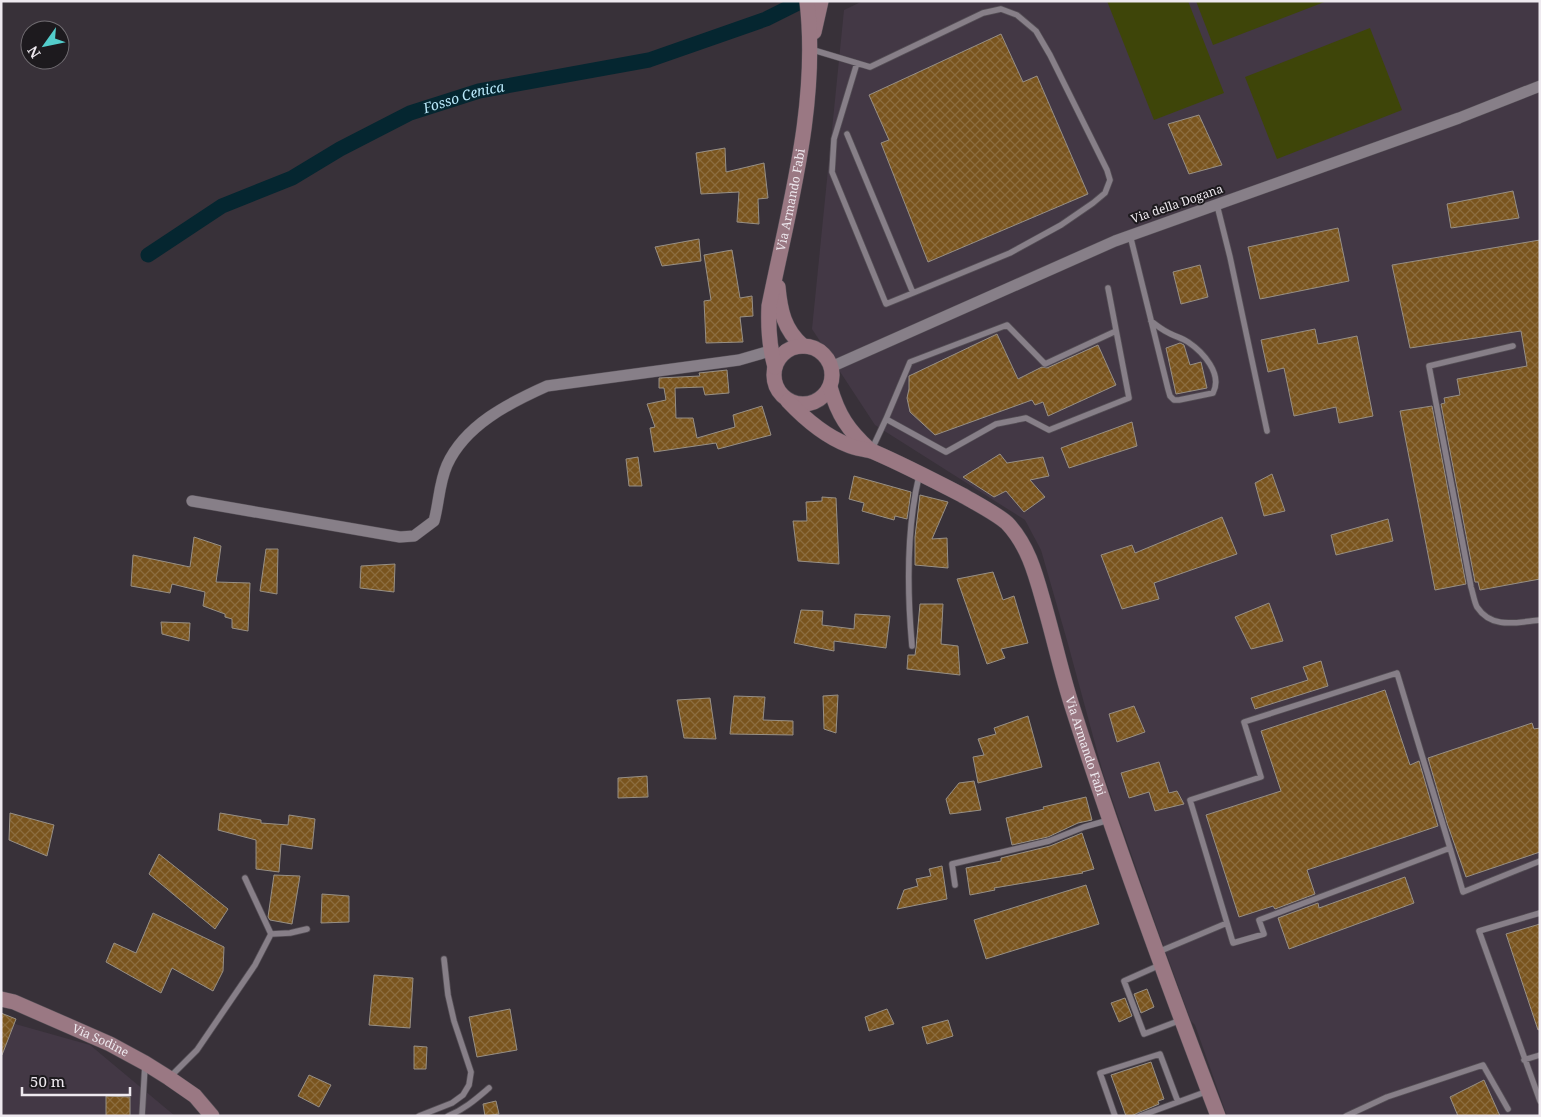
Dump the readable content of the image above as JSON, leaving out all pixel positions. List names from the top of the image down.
{
  "streets": {
    "street": ["Via Armando Fabi", "Via della Dogana", "Via Sodine"]
  },
  "crossings": [
    ["Via Armando Fabi", "Via della Dogana"]
  ],
  "water": ["Fosso Cenica"],
  "scale_bar": "50 m",
  "north": "bottom left"
}
